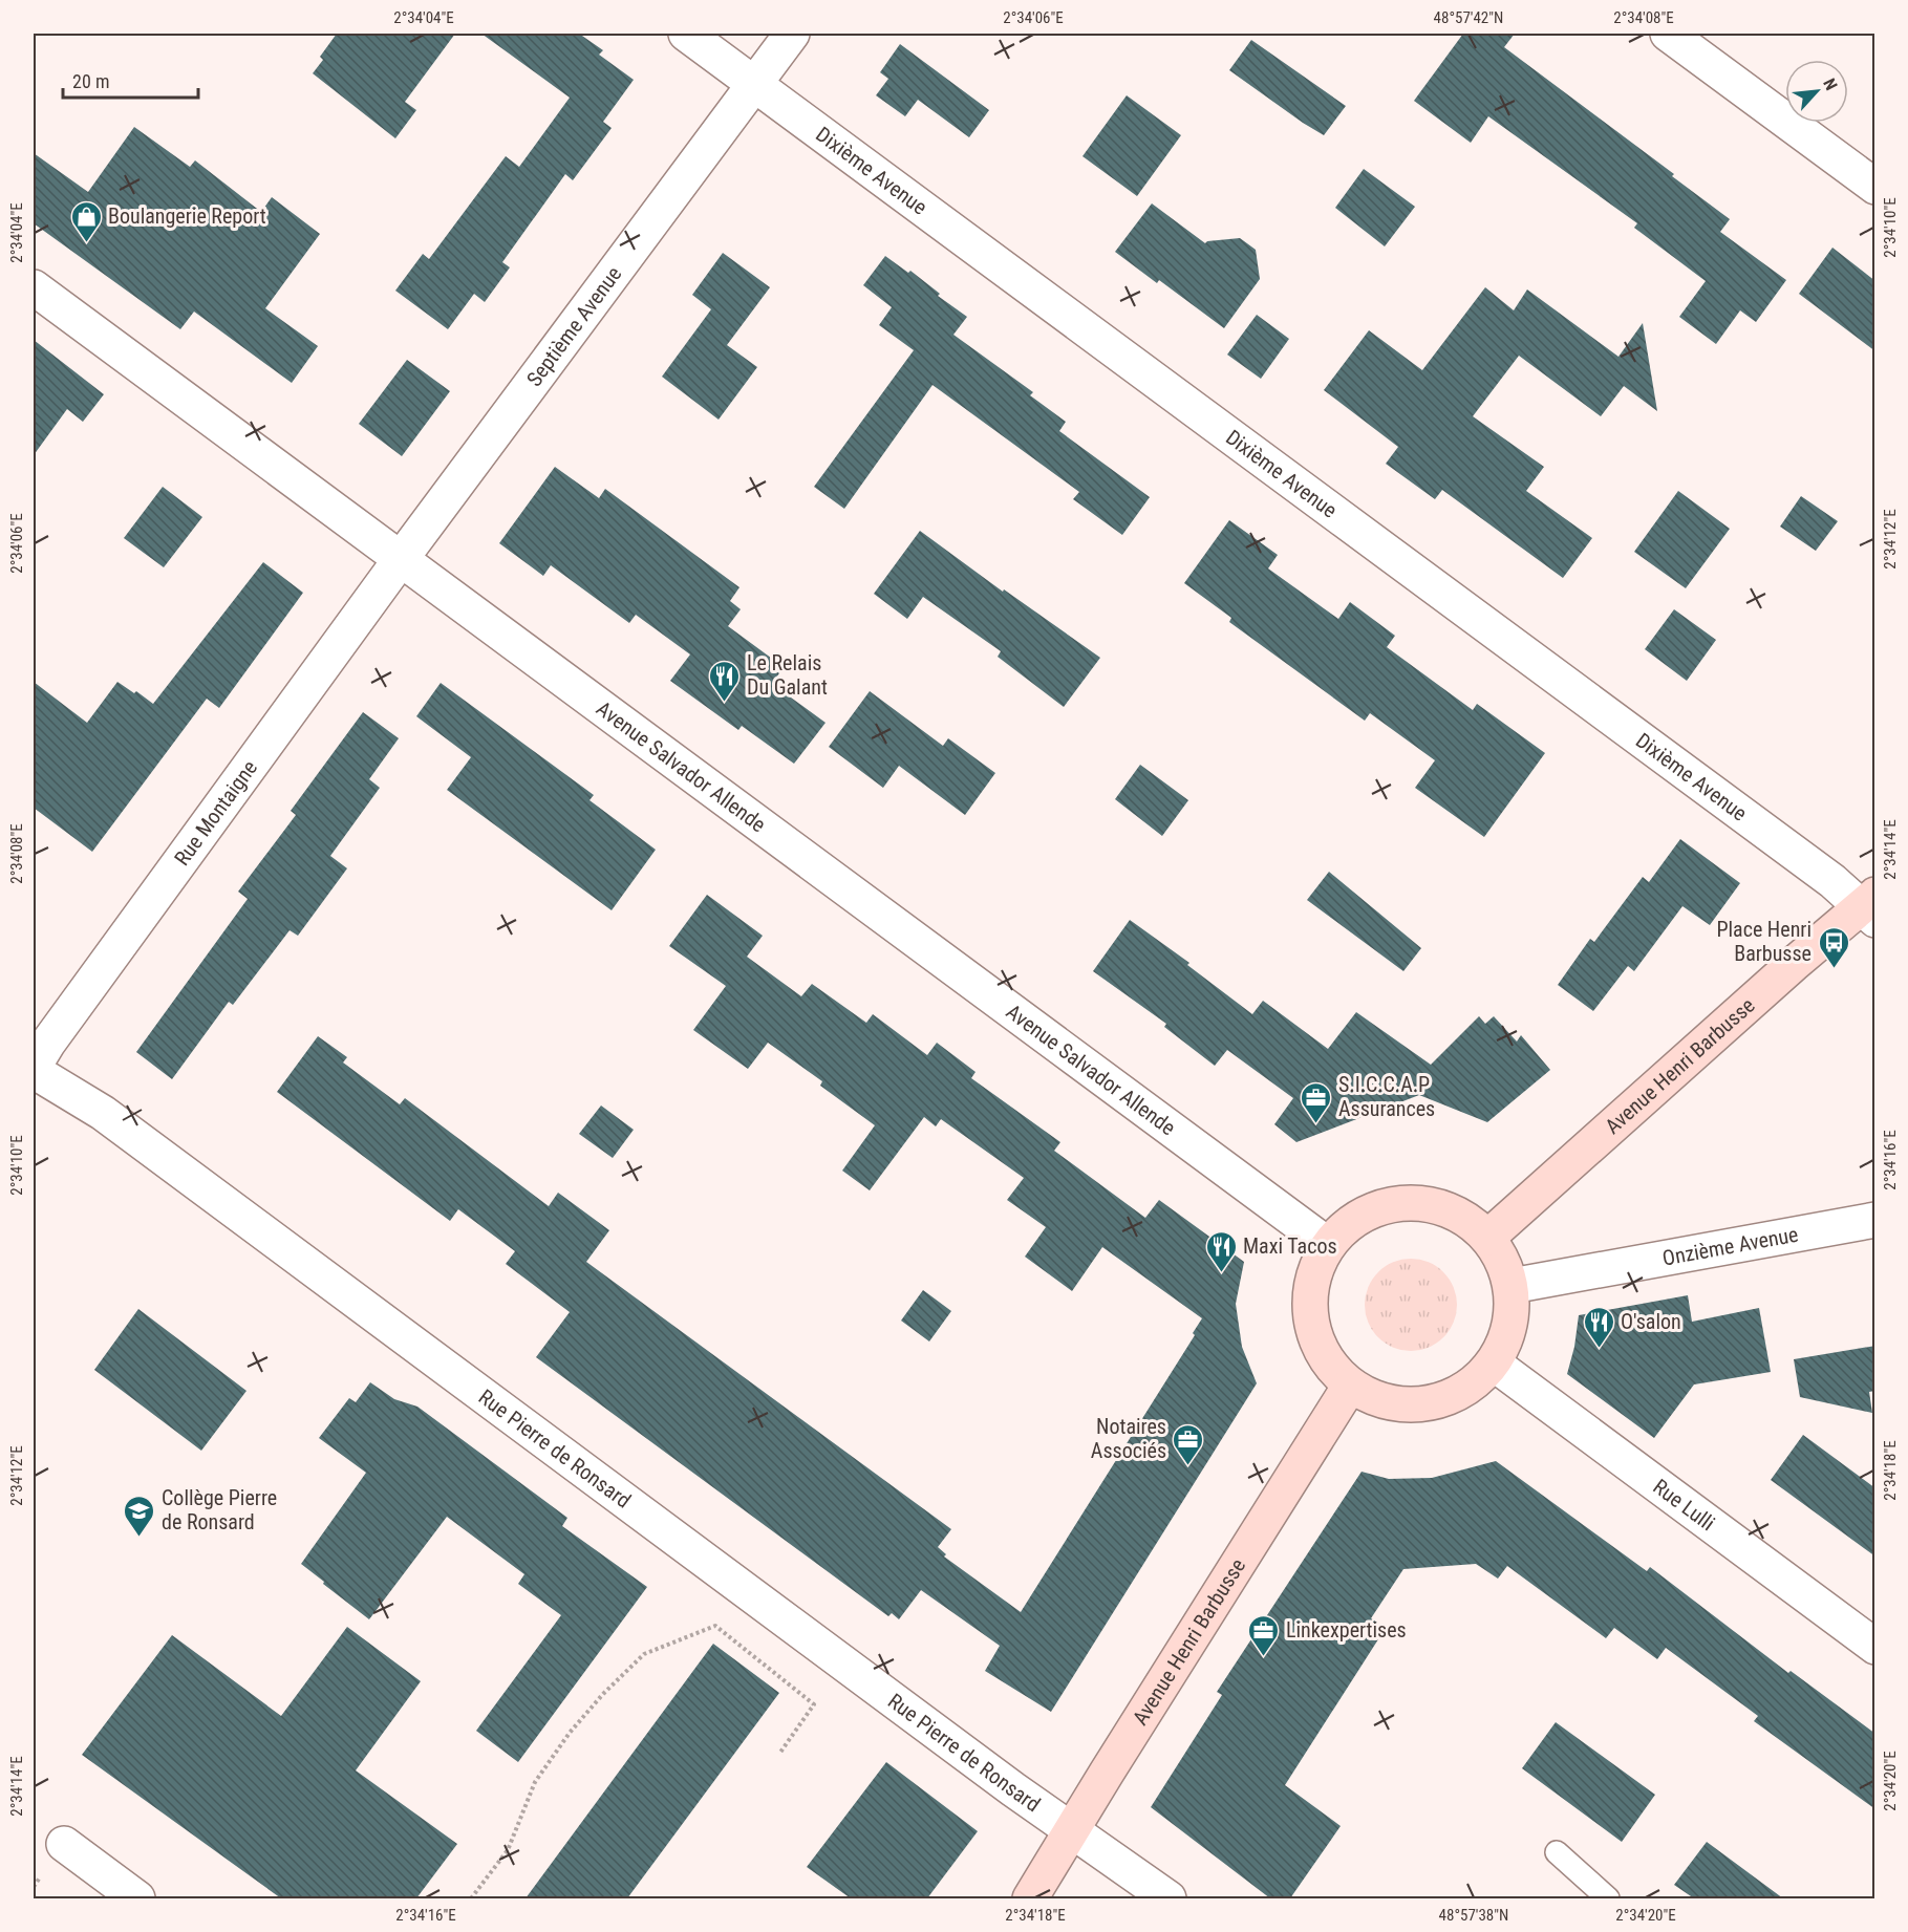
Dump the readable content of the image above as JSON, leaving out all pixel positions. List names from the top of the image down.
{
  "streets": {
    "street": [
      "Dixième Avenue",
      "Septième Avenue",
      "Avenue Salvador Allende",
      "Rue Montaigne",
      "Avenue Henri Barbusse",
      "Onzième Avenue",
      "Rue Pierre de Ronsard",
      "Rue Lulli"
    ]
  },
  "crossings": [
    ["Dixième Avenue", "Septième Avenue"],
    ["Dixième Avenue", "Avenue Henri Barbusse"],
    ["Septième Avenue", "Avenue Salvador Allende"],
    ["Septième Avenue", "Rue Montaigne"],
    ["Avenue Salvador Allende", "Rue Montaigne"],
    ["Avenue Salvador Allende", "Avenue Henri Barbusse"],
    ["Avenue Salvador Allende", "Onzième Avenue"],
    ["Avenue Salvador Allende", "Rue Lulli"],
    ["Rue Montaigne", "Rue Pierre de Ronsard"],
    ["Avenue Henri Barbusse", "Onzième Avenue"],
    ["Avenue Henri Barbusse", "Rue Pierre de Ronsard"],
    ["Avenue Henri Barbusse", "Rue Lulli"],
    ["Onzième Avenue", "Rue Lulli"]
  ],
  "places": {
    "shop": ["Boulangerie Report"],
    "restaurant": ["Le Relais Du Galant", "Maxi Tacos", "O'salon"],
    "bus stop": ["Place Henri Barbusse"],
    "office": ["S.I.C.C.A.P Assurances", "Notaires Associés", "Linkexpertises"],
    "school or university": ["Collège Pierre de Ronsard"]
  },
  "scale_bar": "20 m",
  "north": "top right",
  "coordinates": [
    "2°34'04\"E",
    "2°34'06\"E",
    "48°57'42\"N",
    "2°34'08\"E",
    "2°34'10\"E",
    "2°34'12\"E",
    "2°34'14\"E",
    "2°34'16\"E",
    "2°34'18\"E",
    "2°34'20\"E",
    "48°57'38\"N"
  ]
}
